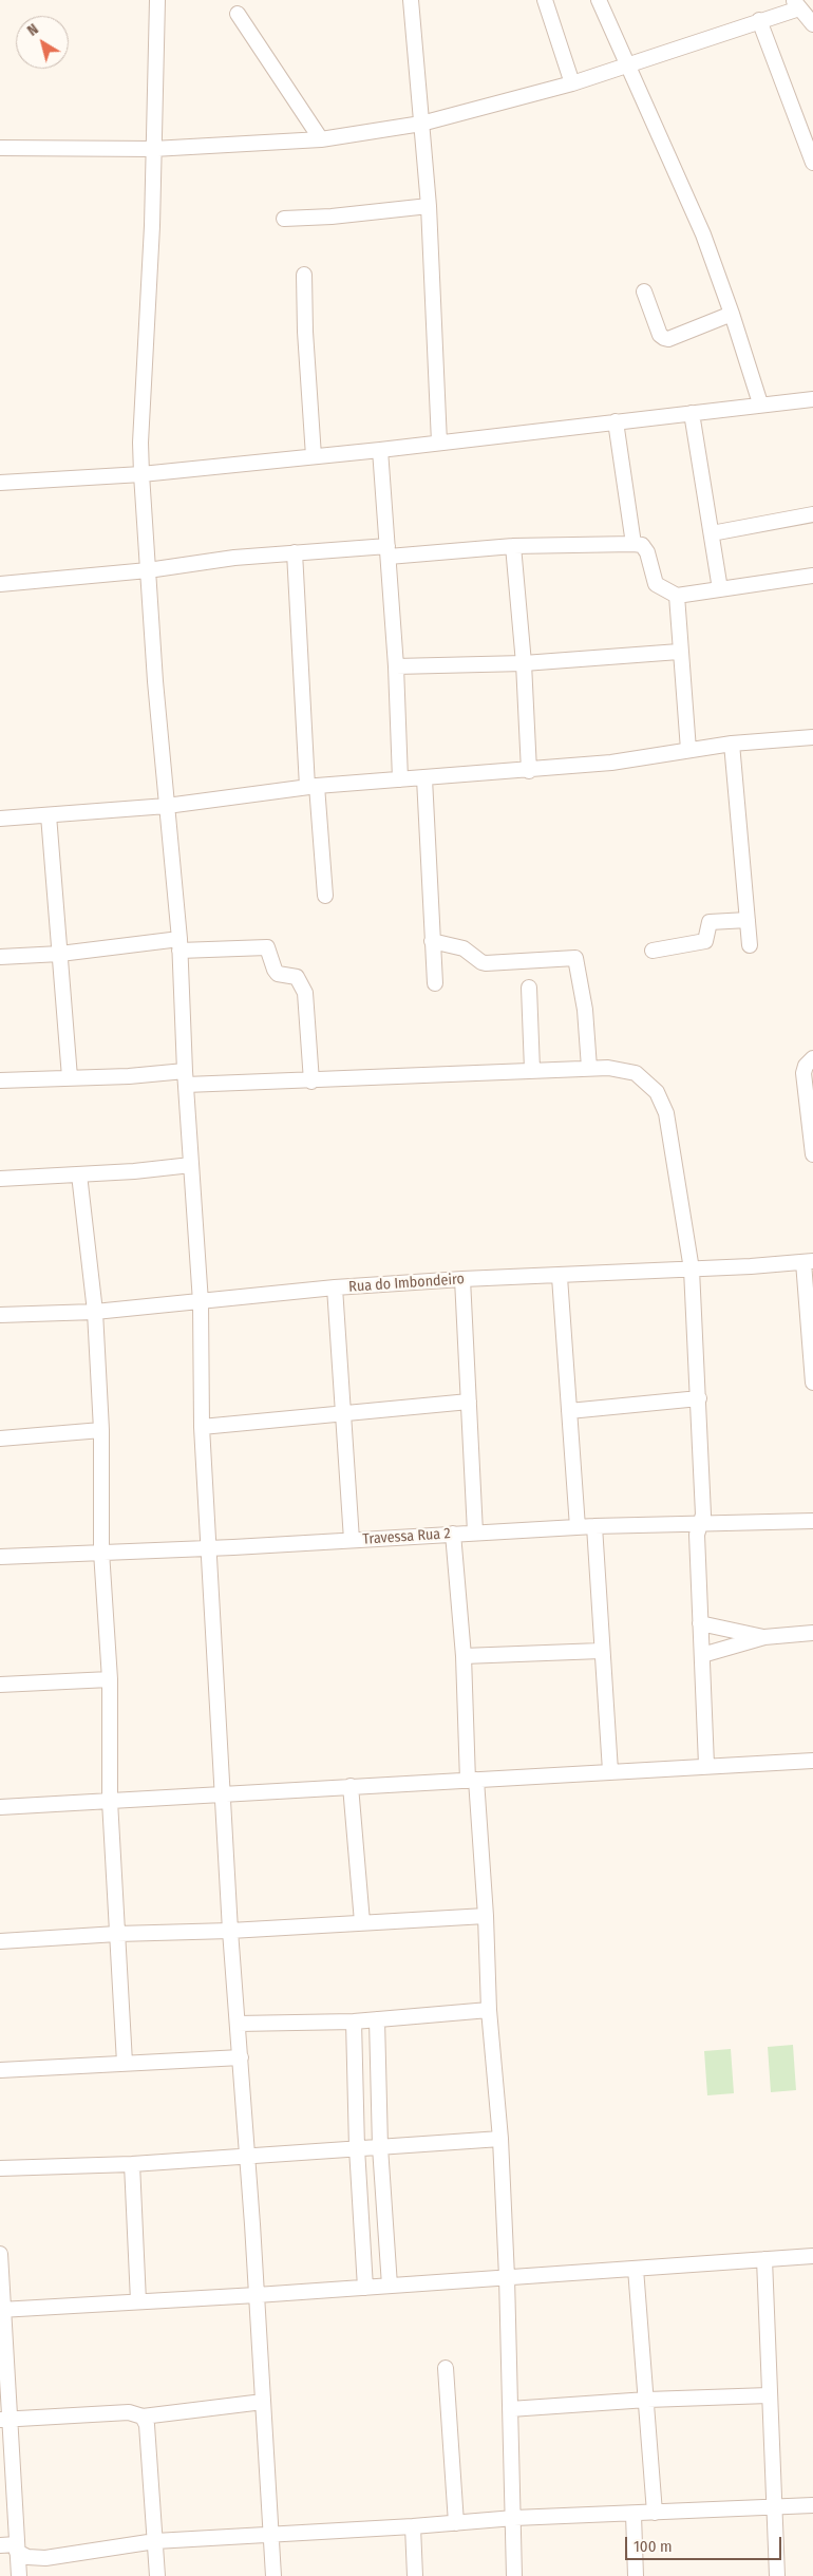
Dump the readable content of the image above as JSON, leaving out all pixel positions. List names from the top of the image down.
{
  "streets": {
    "street": ["Rua do Imbondeiro", "Travessa Rua 2"]
  },
  "scale_bar": "100 m",
  "north": "top left"
}
